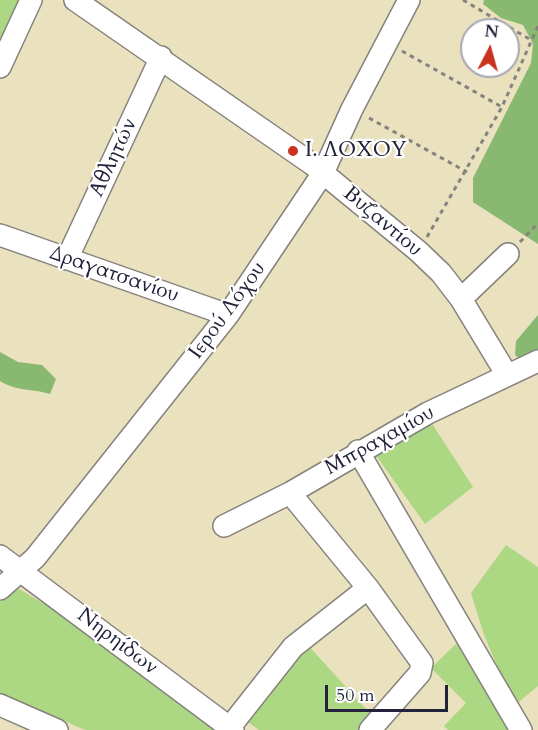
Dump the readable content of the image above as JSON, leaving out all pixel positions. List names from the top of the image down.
{
  "streets": {
    "street": [
      "Αθλητών",
      "Βυζαντίου",
      "Δραγατσανίου",
      "Ιερού Λόχου",
      "Μπραχαμίου",
      "Νηρηίδων"
    ]
  },
  "crossings": [
    ["Αθλητών", "Βυζαντίου"],
    ["Αθλητών", "Δραγατσανίου"],
    ["Βυζαντίου", "Ιερού Λόχου"],
    ["Βυζαντίου", "Μπραχαμίου"],
    ["Δραγατσανίου", "Ιερού Λόχου"],
    ["Ιερού Λόχου", "Νηρηίδων"]
  ],
  "places": ["Ι. ΛΟΧΟΥ"],
  "scale_bar": "50 m",
  "north": "top"
}
